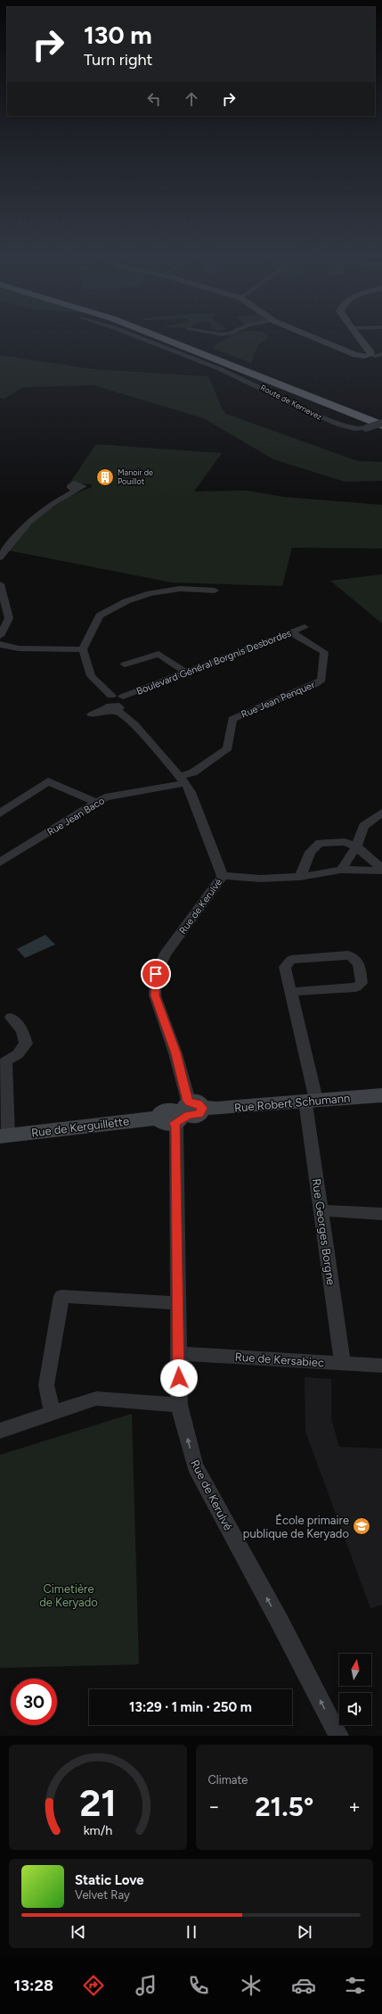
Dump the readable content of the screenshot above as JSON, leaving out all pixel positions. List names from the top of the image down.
{
  "streets": {
    "street": [
      "Route de Kernevez",
      "Boulevard Général Borgnis Desbordes",
      "Rue Jean Penquer",
      "Rue Jean Baco",
      "Rue de Kerulvé",
      "Rue Robert Schumann",
      "Rue de Kerguillette",
      "Rue Georges Borgne",
      "Rue de Kersabiec"
    ]
  },
  "crossings": [
    ["Boulevard Général Borgnis Desbordes", "Rue Jean Penquer"],
    ["Boulevard Général Borgnis Desbordes", "Rue de Kerulvé"],
    ["Rue Jean Penquer", "Rue Jean Baco"],
    ["Rue Jean Penquer", "Rue de Kerulvé"],
    ["Rue Jean Baco", "Rue de Kerulvé"],
    ["Rue de Kerulvé", "Rue Robert Schumann"],
    ["Rue de Kerulvé", "Rue de Kerguillette"],
    ["Rue de Kerulvé", "Rue de Kersabiec"],
    ["Rue Robert Schumann", "Rue de Kerguillette"],
    ["Rue Robert Schumann", "Rue Georges Borgne"],
    ["Rue Georges Borgne", "Rue de Kersabiec"]
  ],
  "parks": ["Cimetière de Keryado"],
  "places": {
    "building": ["Manoir de Pouillot"],
    "school or university": ["École primaire publique de Keryado"]
  },
  "north": "top",
  "page": {
    "turn": ["130 m", "Turn right"],
    "limit": "30",
    "trip": "13:29 · 1 min · 250 m",
    "tile": "Climate",
    "heat": ["−", "21.5°", "+"],
    "song": ["Static Love", "Velvet Ray"],
    "tabs": "13:28",
    "gauge": ["21", "km/h"]
  }
}
